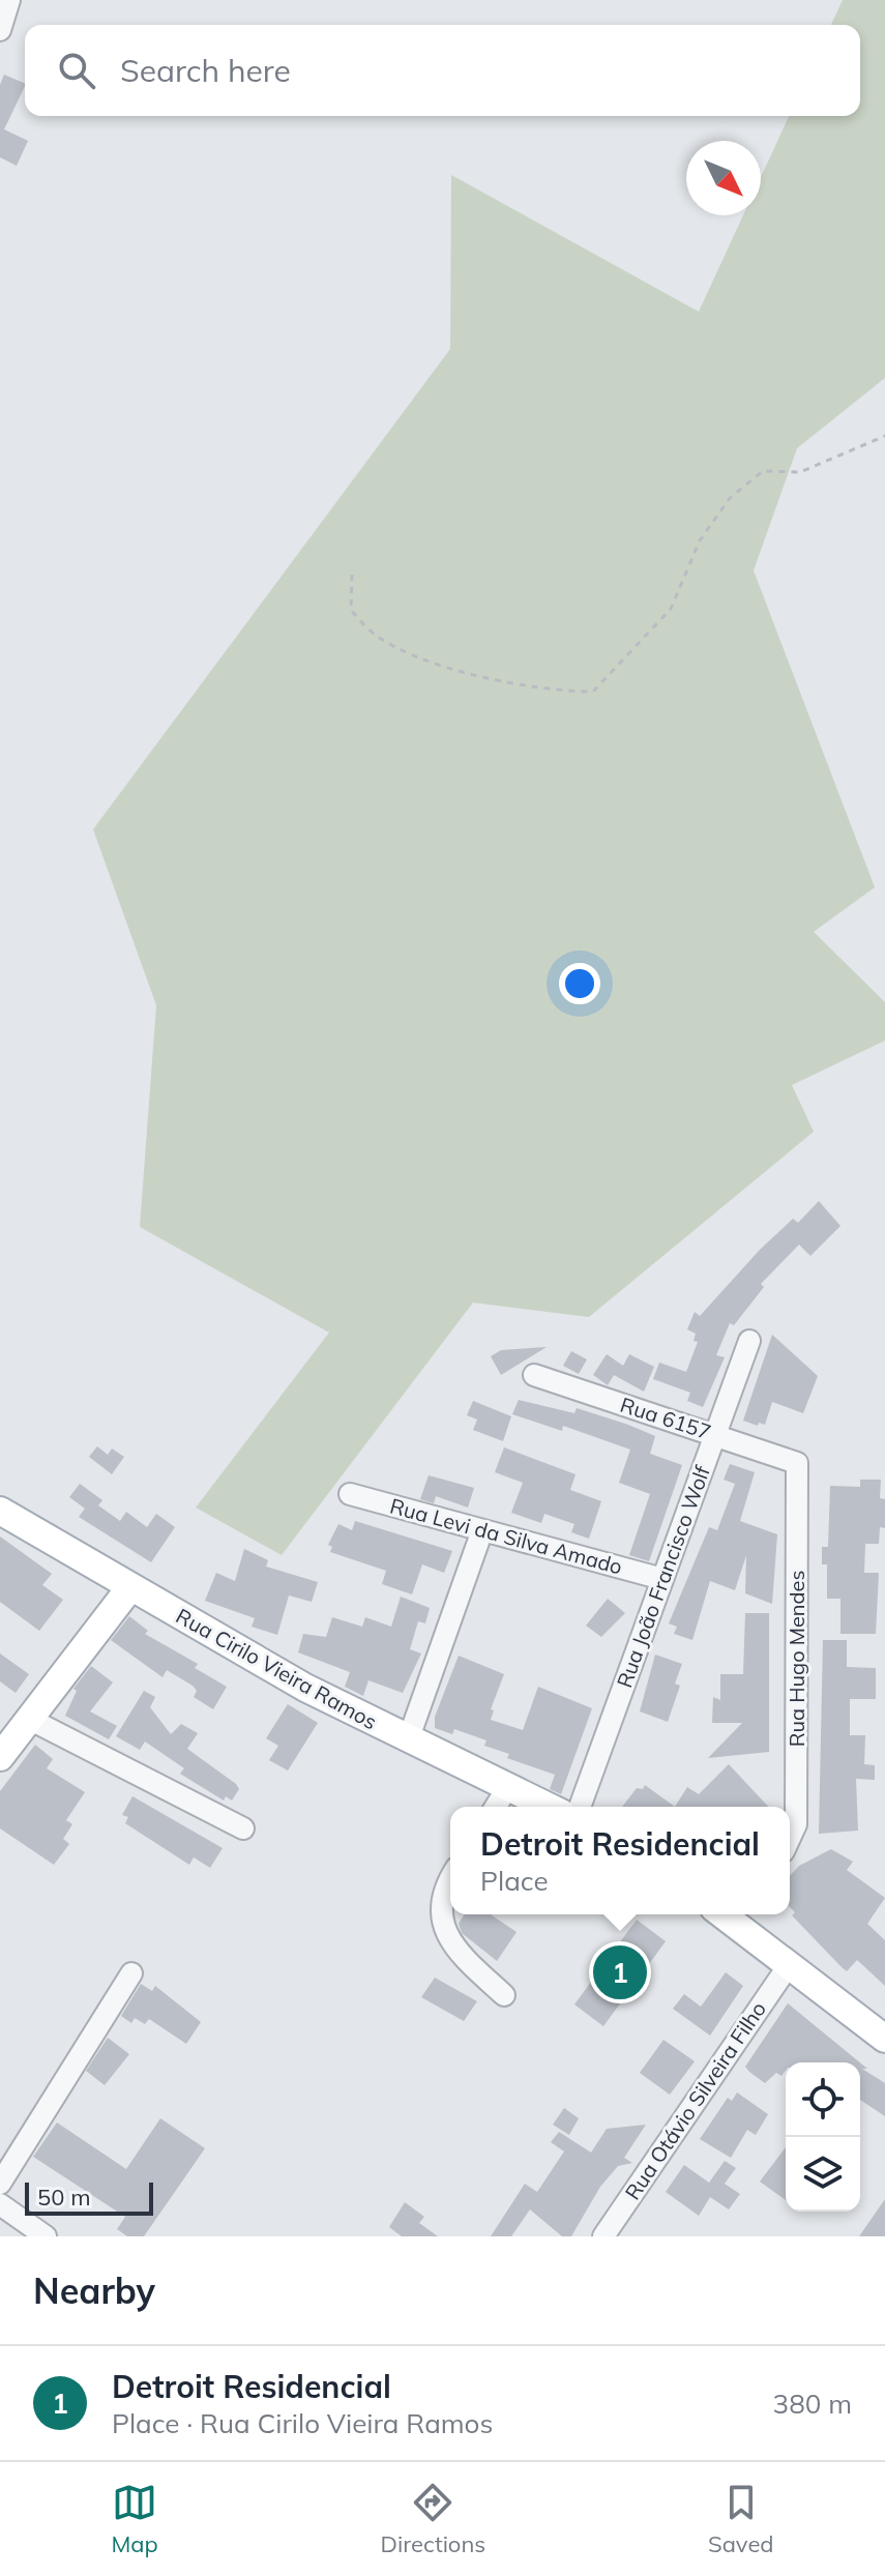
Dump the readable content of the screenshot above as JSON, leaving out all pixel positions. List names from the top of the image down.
{
  "streets": {
    "main road": ["Rua Cirilo Vieira Ramos"],
    "street": [
      "Rua 6157",
      "Rua Levi da Silva Amado",
      "Rua João Francisco Wolf",
      "Rua Hugo Mendes",
      "Rua Otávio Silveira Filho"
    ]
  },
  "crossings": [
    ["Rua 6157", "Rua João Francisco Wolf"],
    ["Rua 6157", "Rua Hugo Mendes"],
    ["Rua Levi da Silva Amado", "Rua João Francisco Wolf"]
  ],
  "scale_bar": "50 m",
  "north": "bottom right",
  "page": {
    "search": "Search here",
    "popup": ["Detroit Residencial", "Place"],
    "pins": "1",
    "scale": "50 m",
    "heading": "Nearby",
    "list": [
      {
        "mark": "1",
        "name": "Detroit Residencial",
        "note": "Place · Rua Cirilo Vieira Ramos",
        "value": "380 m"
      }
    ],
    "nav": ["Map", "Directions", "Saved"]
  }
}
